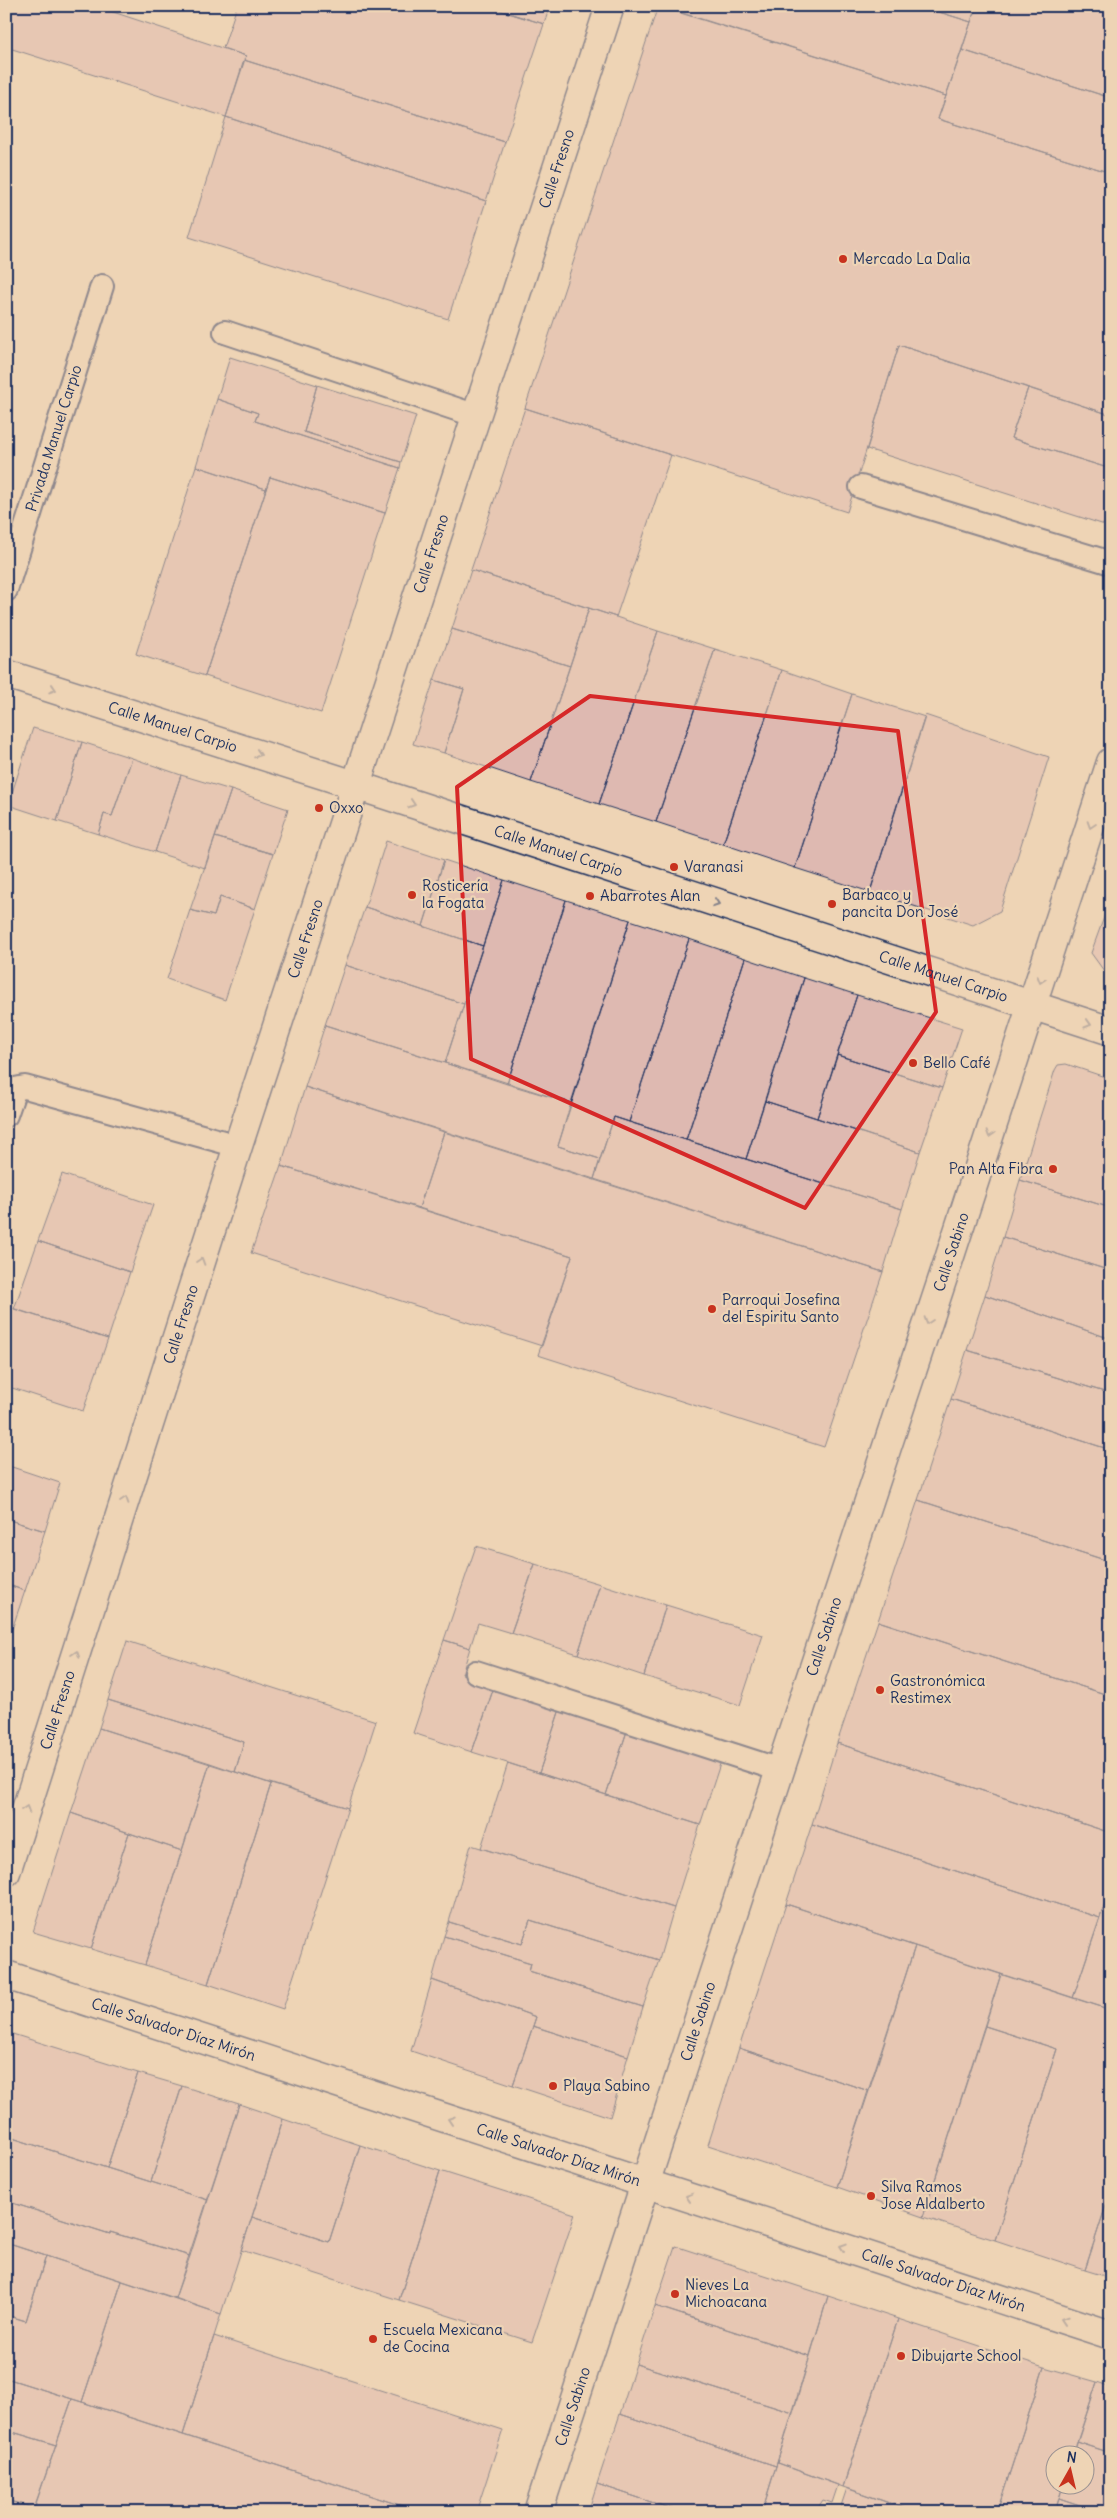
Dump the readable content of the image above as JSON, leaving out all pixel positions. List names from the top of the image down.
{
  "streets": {
    "street": [
      "Calle Fresno",
      "Calle Manuel Carpio",
      "Calle Sabino",
      "Calle Salvador Díaz Mirón"
    ],
    "lane": ["Privada Manuel Carpio"]
  },
  "crossings": [
    ["Calle Fresno", "Calle Manuel Carpio"],
    ["Calle Manuel Carpio", "Calle Sabino"],
    ["Calle Sabino", "Calle Salvador Díaz Mirón"]
  ],
  "one_way": [
    "Calle Fresno",
    "Calle Manuel Carpio",
    "Calle Sabino",
    "Calle Salvador Díaz Mirón"
  ],
  "places": [
    "Mercado La Dalia",
    "Oxxo",
    "Varanasi",
    "Rosticería la Fogata",
    "Abarrotes Alan",
    "Barbaco y pancita Don José",
    "Bello Café",
    "Pan Alta Fibra",
    "Parroqui Josefina del Espiritu Santo",
    "Gastronómica Restimex",
    "Playa Sabino",
    "Silva Ramos Jose Aldalberto",
    "Nieves La Michoacana",
    "Escuela Mexicana de Cocina",
    "Dibujarte School"
  ],
  "north": "top"
}
